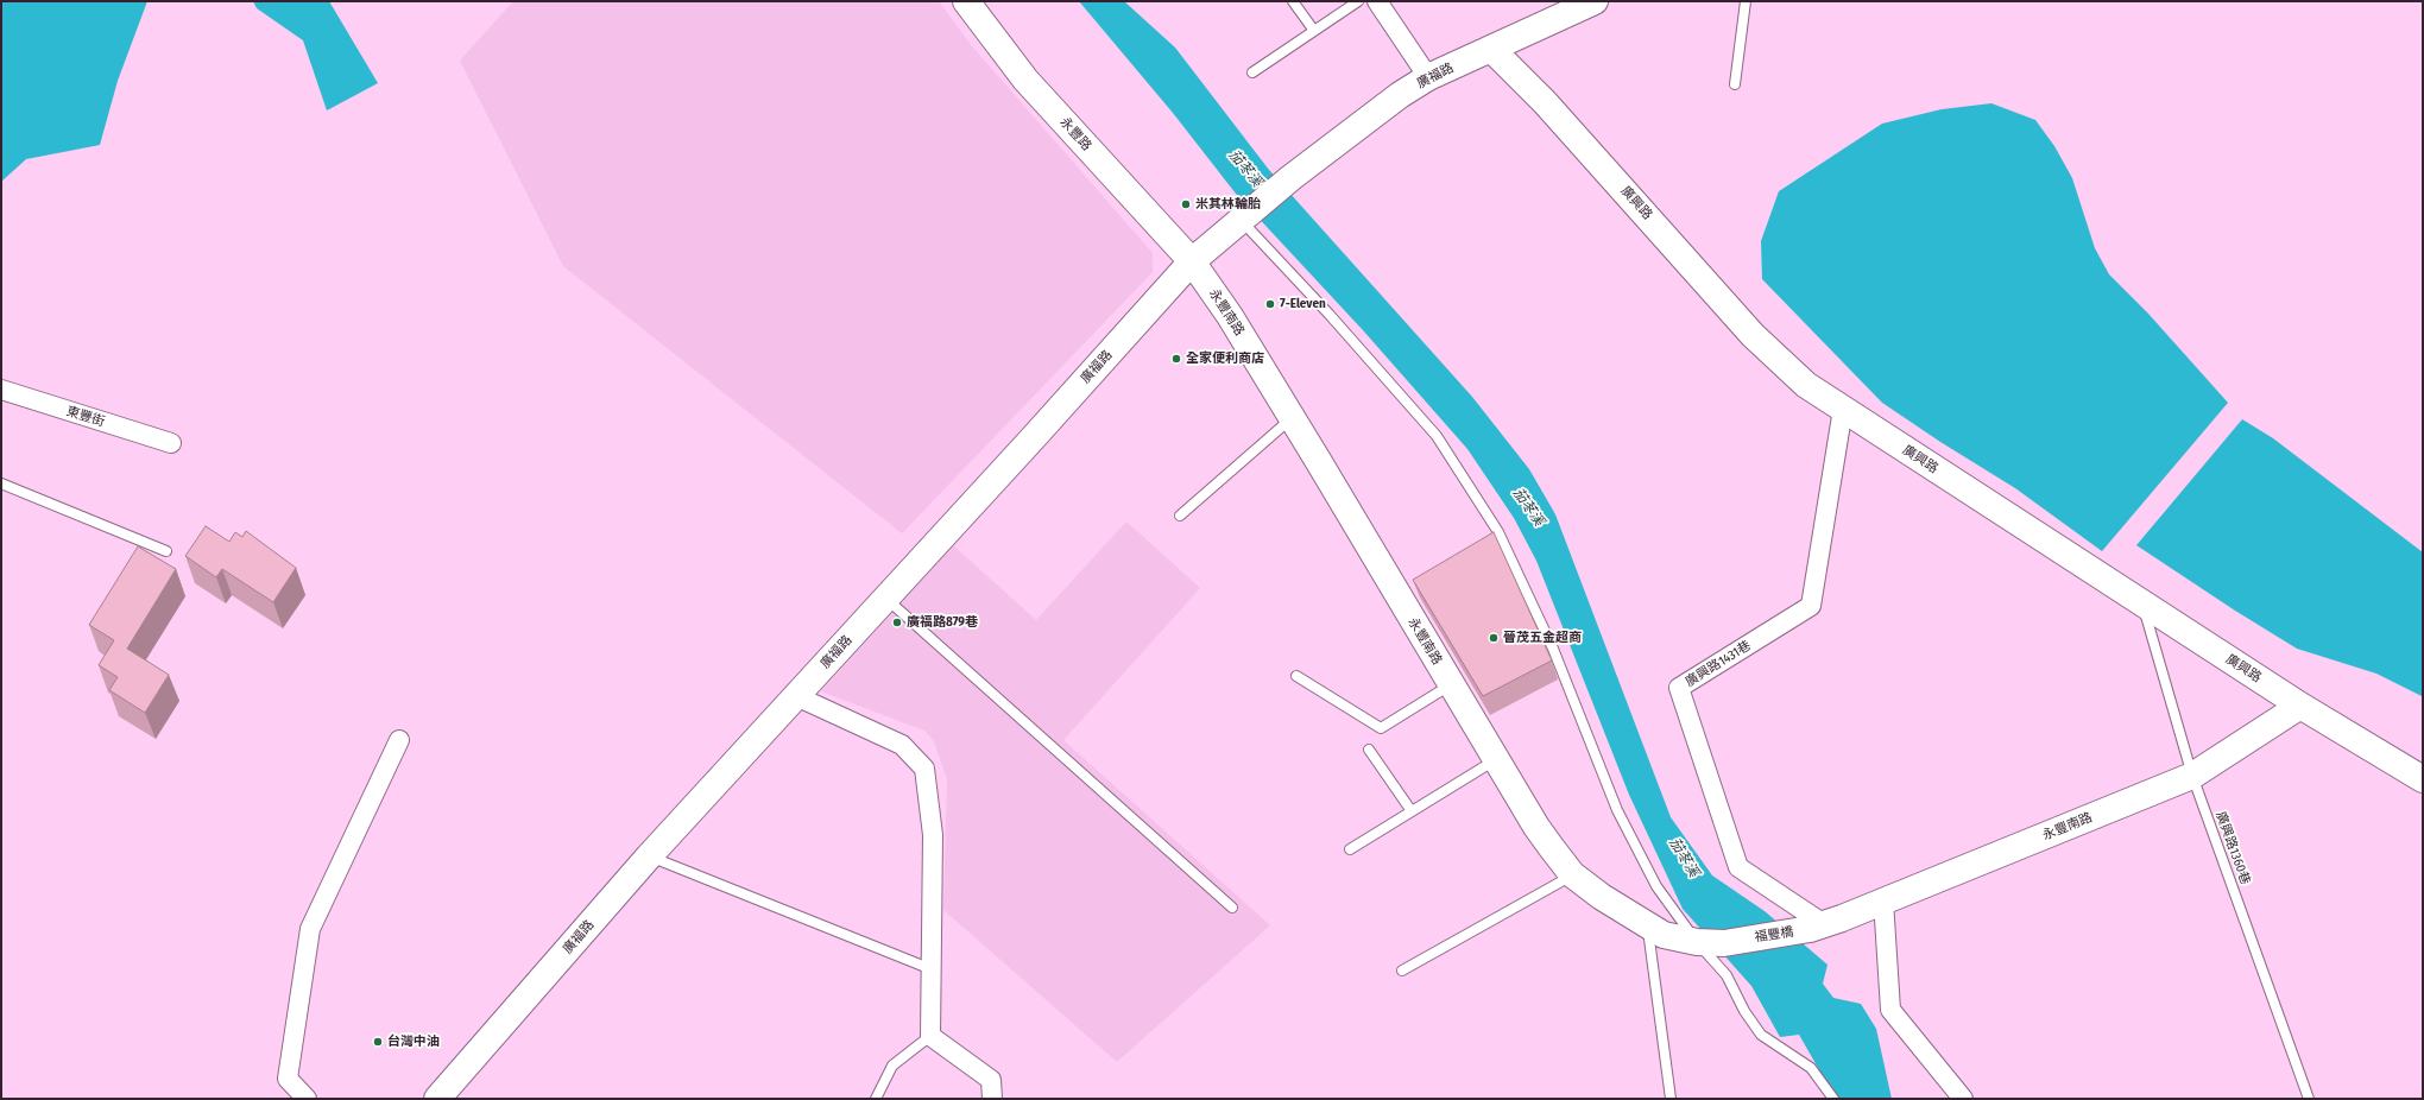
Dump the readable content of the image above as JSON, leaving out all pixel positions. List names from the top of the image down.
{
  "streets": {
    "street": [
      "廣福路",
      "永豐路",
      "廣興路",
      "永豐南路",
      "東豐街",
      "廣興路1431巷",
      "福豐橋"
    ],
    "lane": ["廣興路1360巷"]
  },
  "crossings": [
    ["廣福路", "永豐路"],
    ["廣福路", "廣興路"],
    ["廣福路", "永豐南路"],
    ["永豐路", "永豐南路"],
    ["廣興路", "永豐南路"],
    ["廣興路", "廣興路1431巷"],
    ["廣興路", "廣興路1360巷"],
    ["永豐南路", "廣興路1431巷"],
    ["永豐南路", "廣興路1360巷"],
    ["永豐南路", "福豐橋"],
    ["廣興路1431巷", "福豐橋"]
  ],
  "water": ["茄苳溪"],
  "places": [
    "米其林輪胎",
    "7-Eleven",
    "全家便利商店",
    "廣福路879巷",
    "晉茂五金超商",
    "台灣中油"
  ]
}
